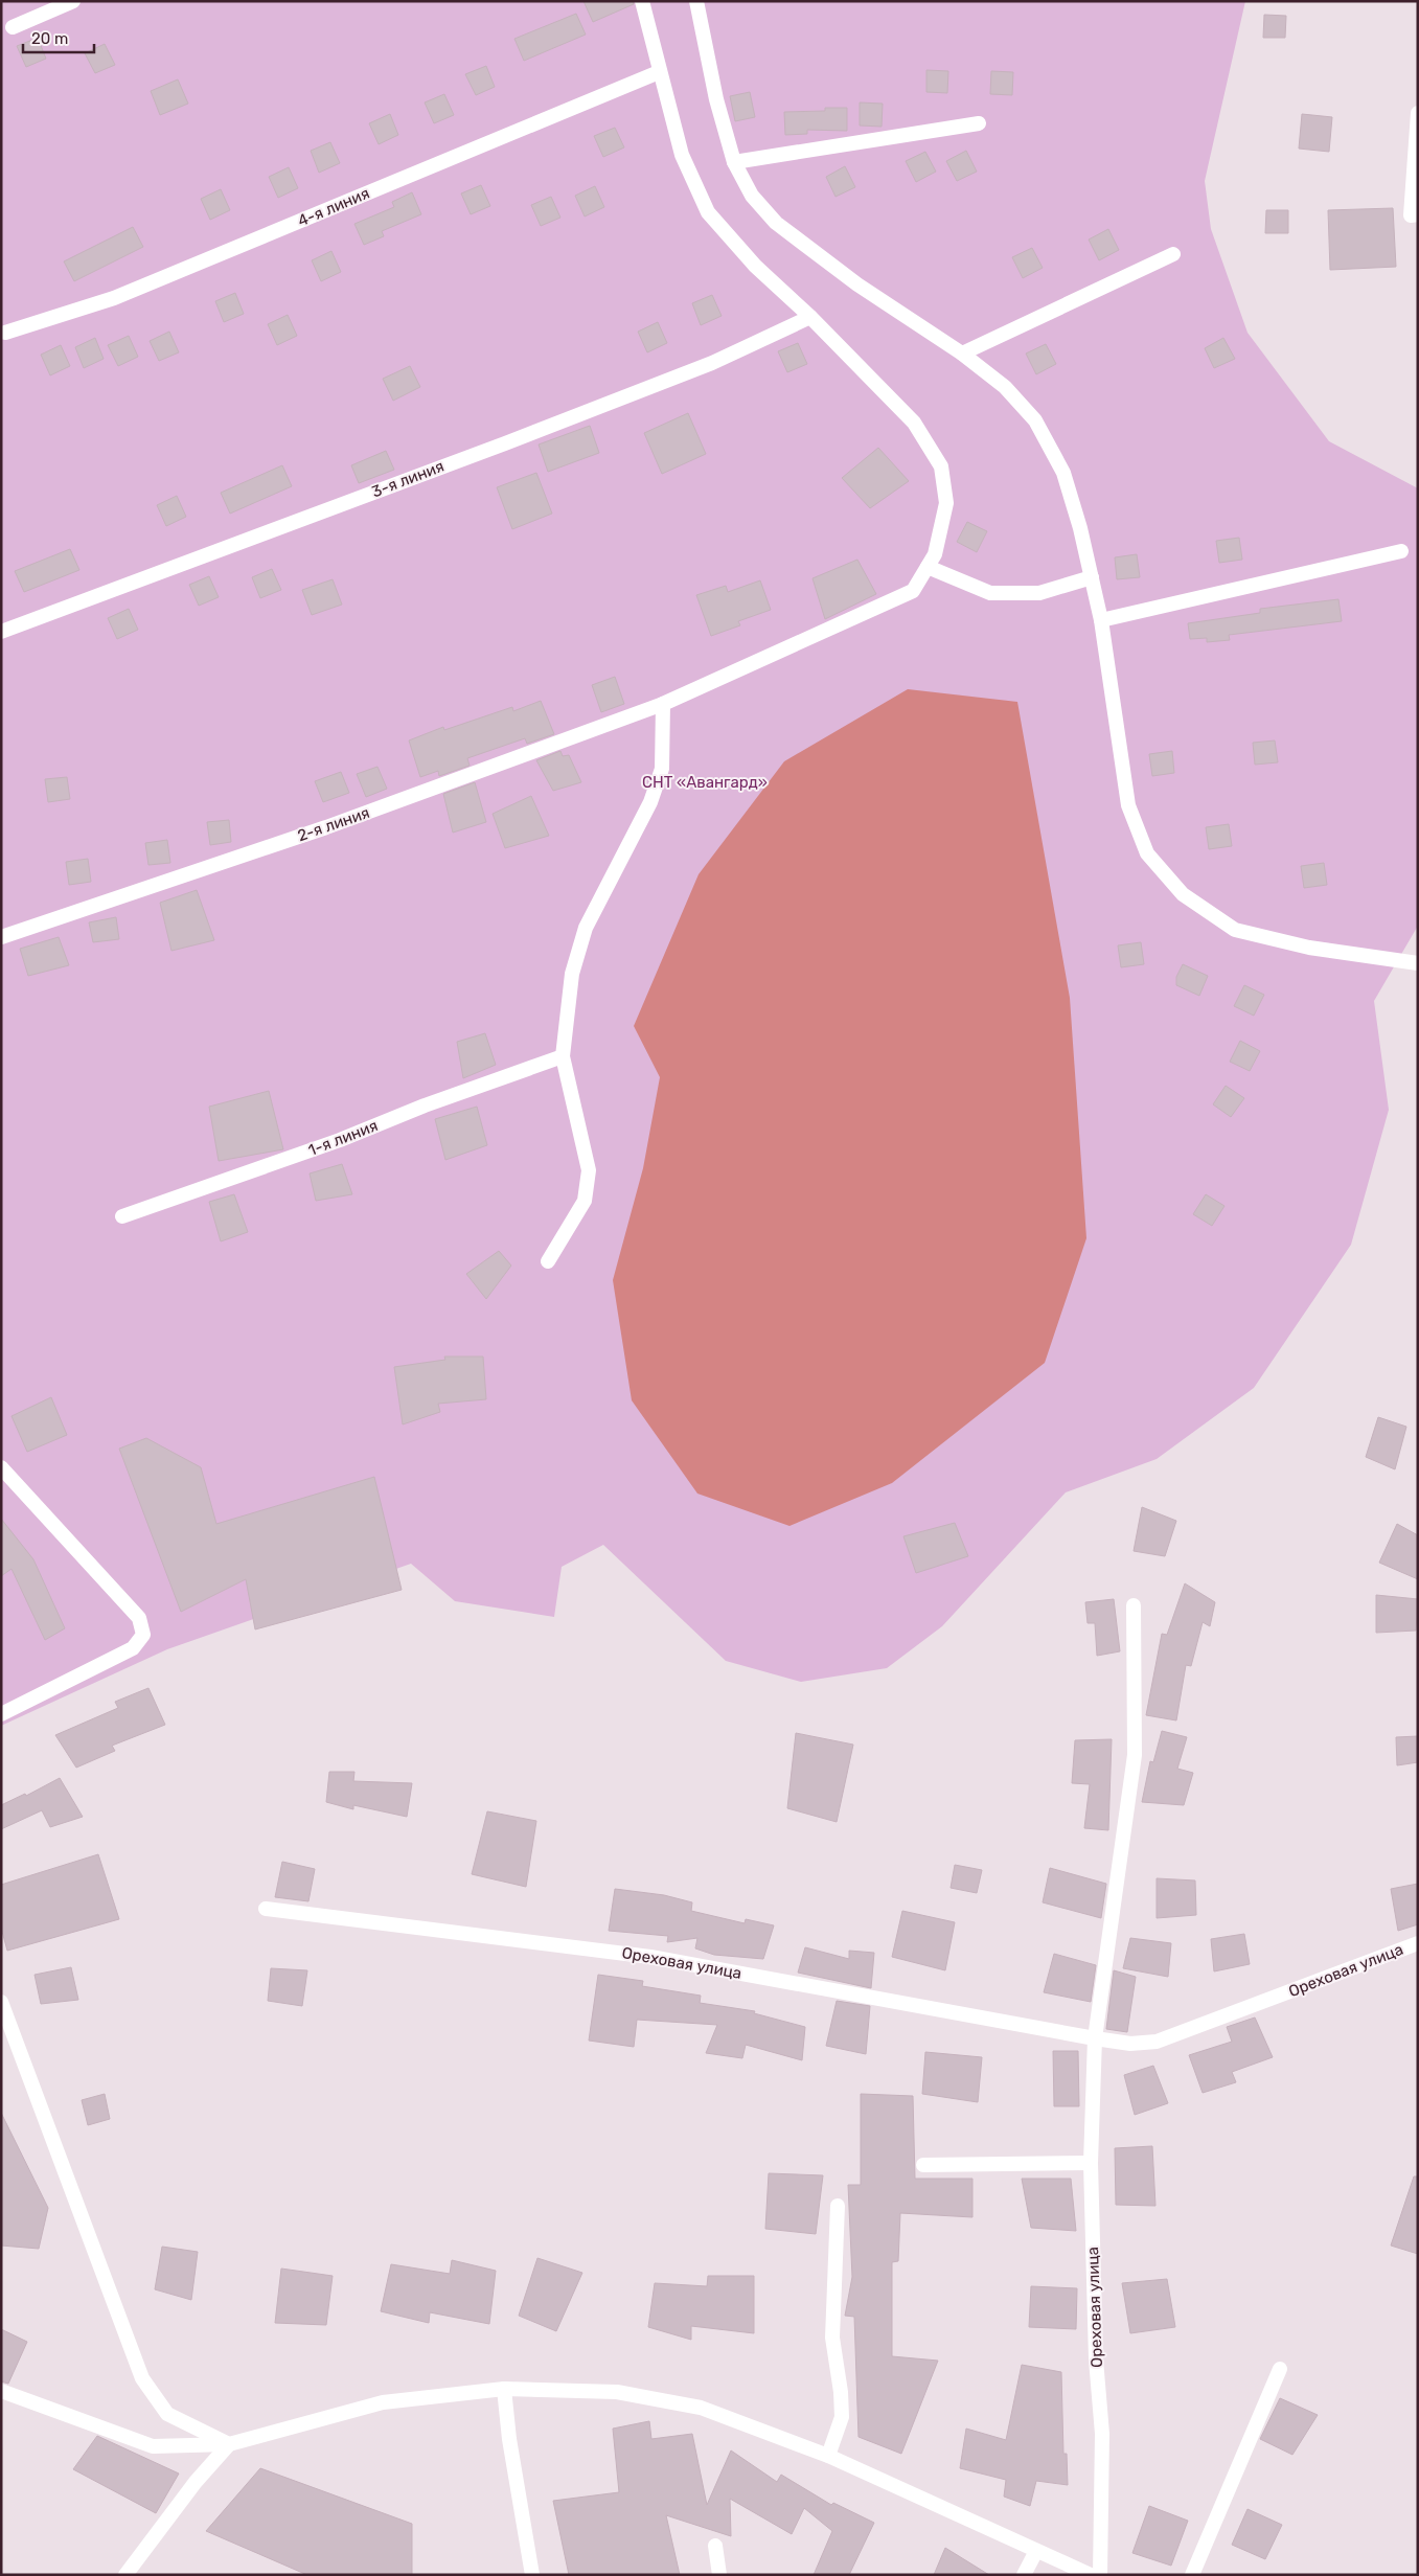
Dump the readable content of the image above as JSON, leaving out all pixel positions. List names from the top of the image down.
{
  "streets": {
    "street": [
      "4-я линия",
      "3-я линия",
      "2-я линия",
      "1-я линия",
      "Ореховая улица"
    ]
  },
  "crossings": [
    ["4-я линия", "2-я линия"],
    ["3-я линия", "2-я линия"]
  ],
  "parks": ["СНТ «Авангард»"],
  "scale_bar": "20 m"
}
